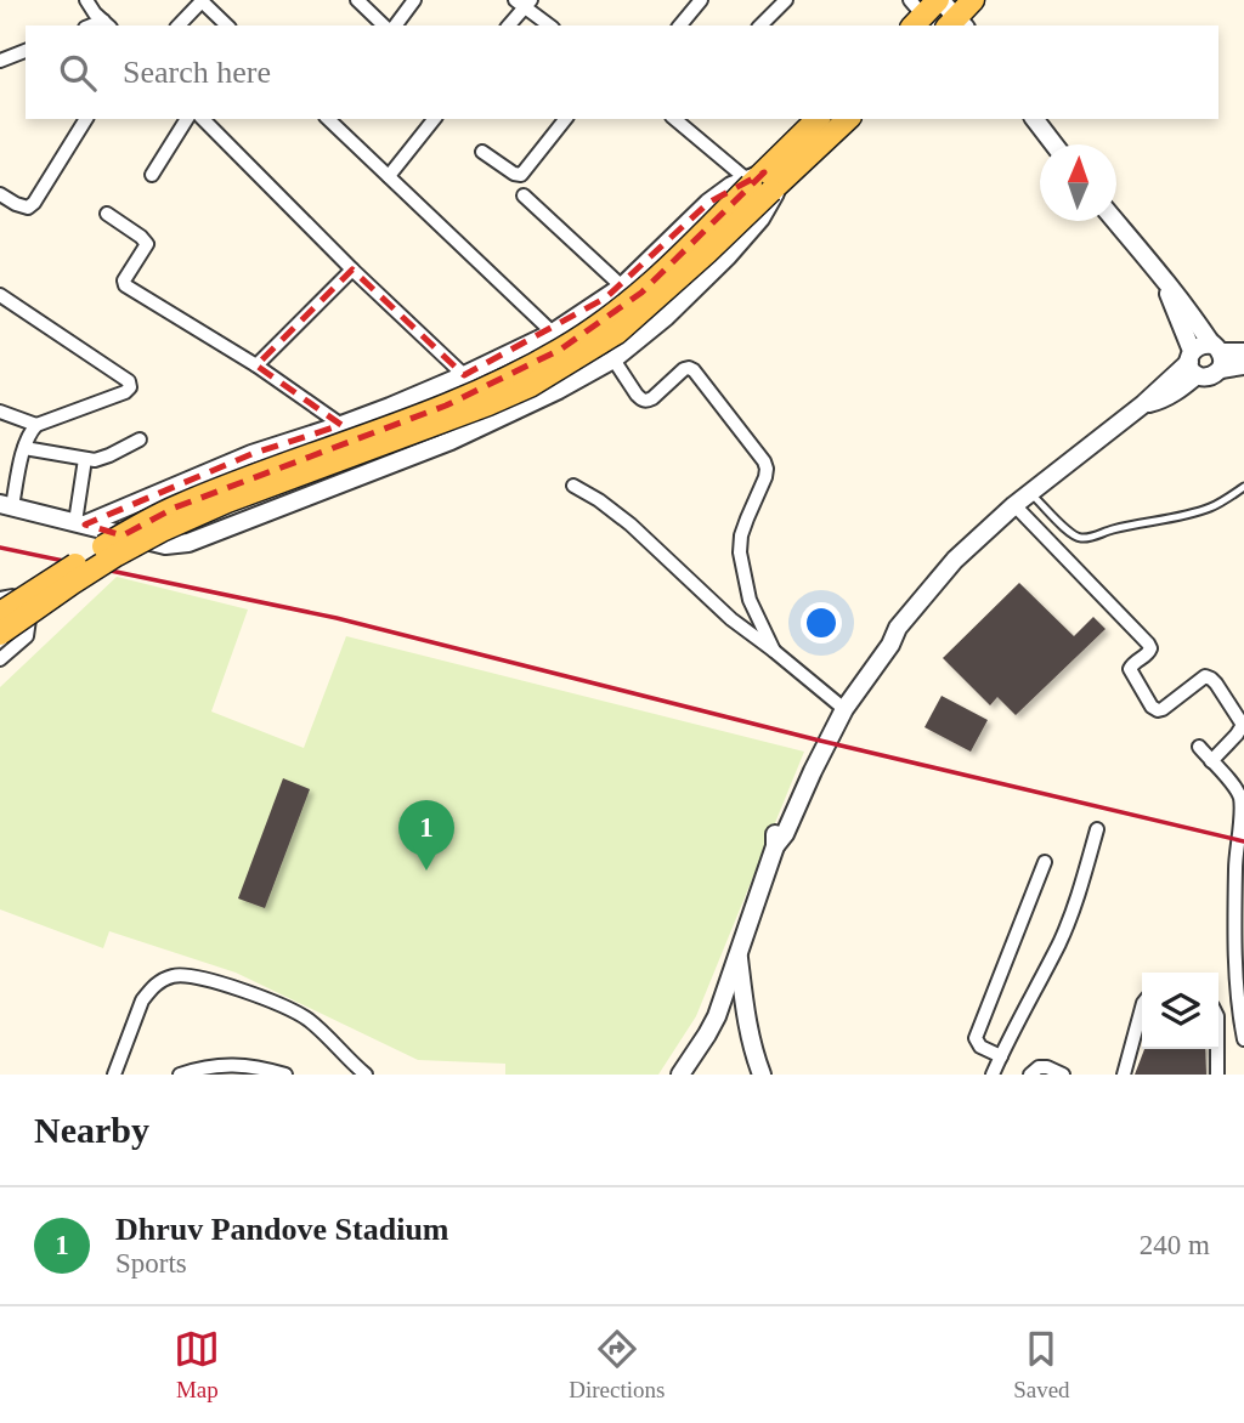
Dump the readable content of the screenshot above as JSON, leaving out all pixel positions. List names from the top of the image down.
{
  "north": "top",
  "page": {
    "search": "Search here",
    "pins": "1",
    "heading": "Nearby",
    "list": [
      {
        "mark": "1",
        "name": "Dhruv Pandove Stadium",
        "note": "Sports",
        "value": "240 m"
      }
    ],
    "nav": ["Map", "Directions", "Saved"]
  }
}
